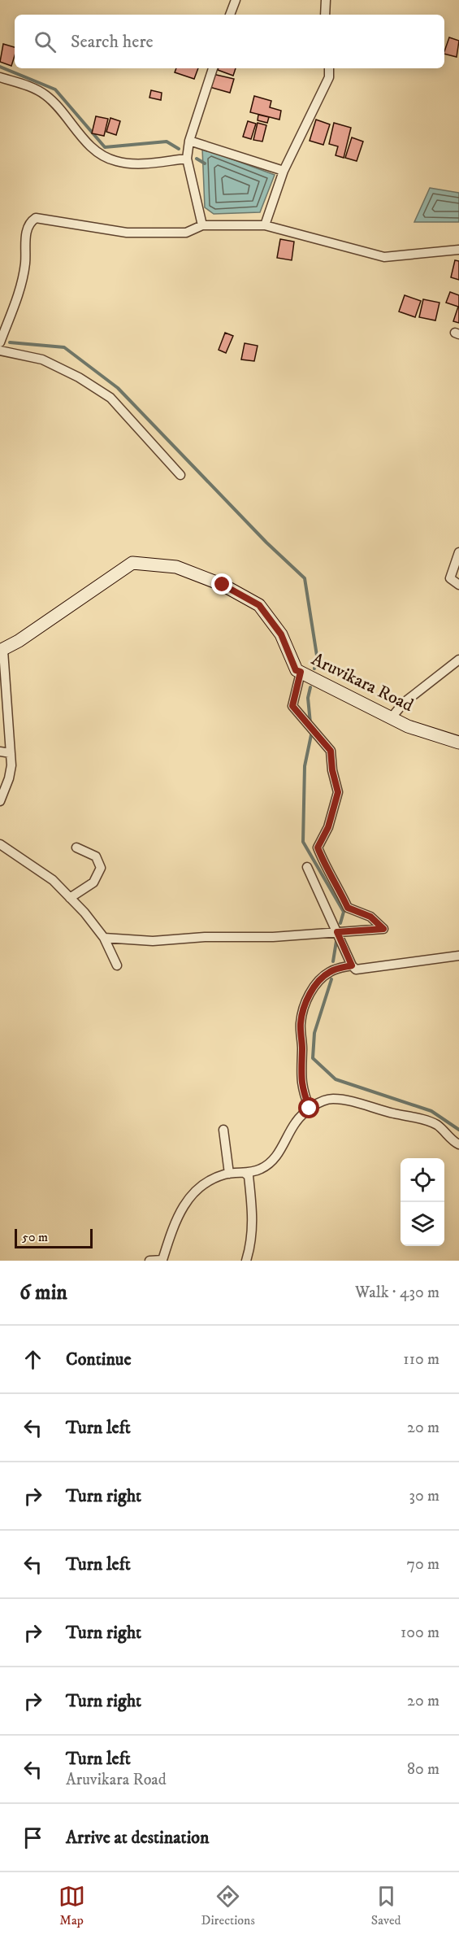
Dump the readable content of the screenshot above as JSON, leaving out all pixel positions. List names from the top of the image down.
{
  "streets": {
    "main road": ["Aruvikara Road"]
  },
  "scale_bar": "50 m",
  "page": {
    "search": "Search here",
    "scale": "50 m",
    "heading": ["6 min", "Walk · 430 m"],
    "list": [
      ["Continue", "110 m"],
      ["Turn left", "20 m"],
      ["Turn right", "30 m"],
      ["Turn left", "70 m"],
      ["Turn right", "100 m"],
      ["Turn right", "20 m"],
      ["Turn left", "Aruvikara Road", "80 m"],
      "Arrive at destination"
    ],
    "nav": ["Map", "Directions", "Saved"]
  }
}
